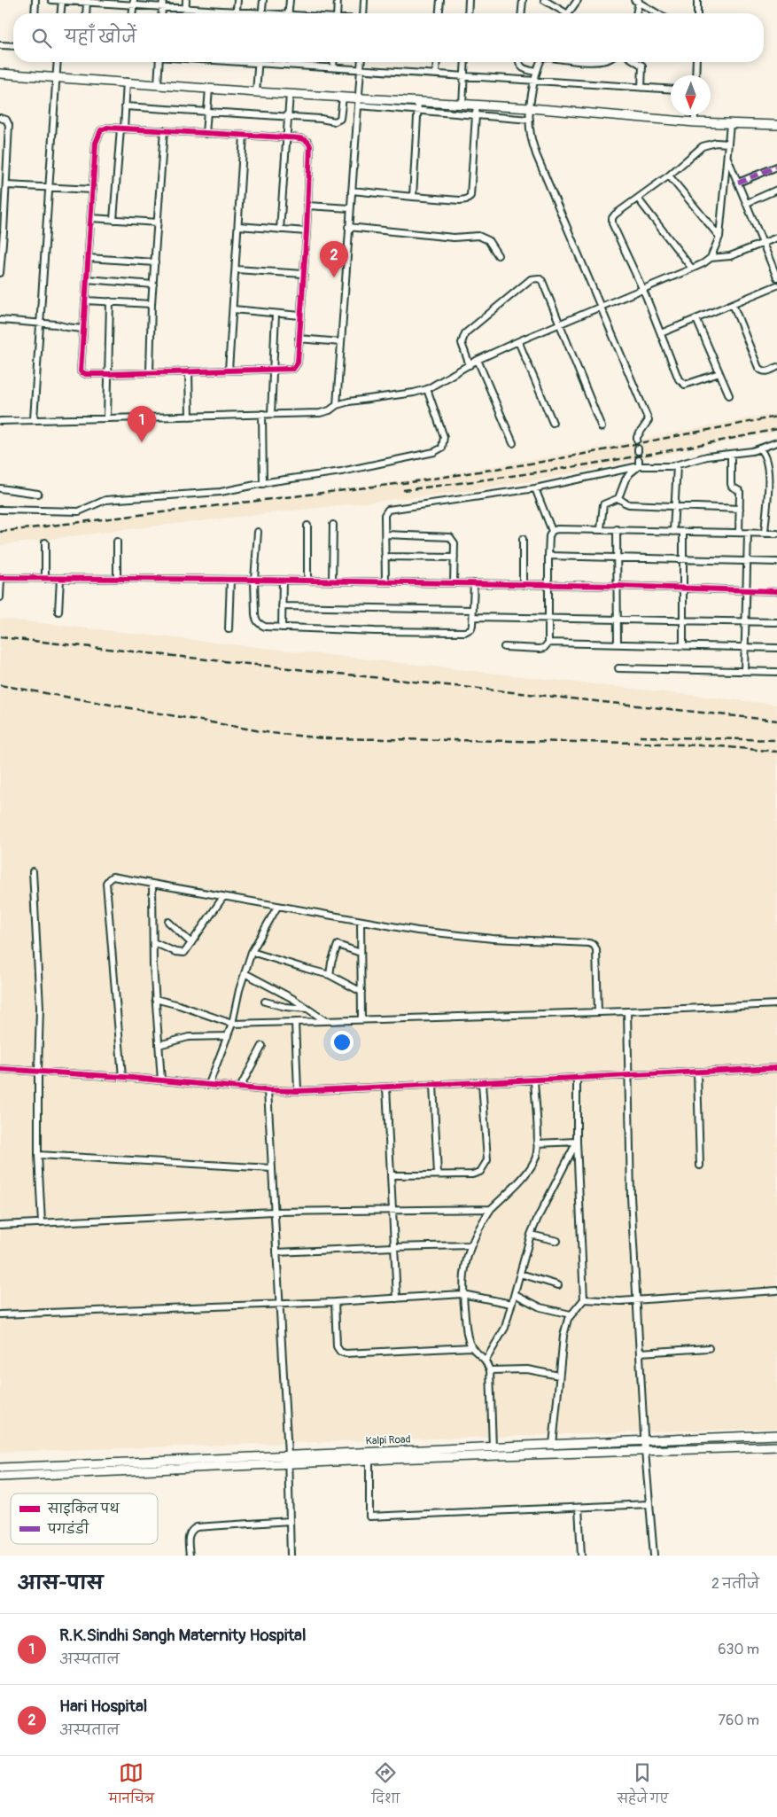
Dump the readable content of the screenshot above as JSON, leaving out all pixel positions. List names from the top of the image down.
{
  "streets": {
    "main road": ["Kalpi Road"]
  },
  "legend": ["साइकिल पथ", "पगडंडी"],
  "north": "bottom",
  "page": {
    "search": "यहाँ खोजें",
    "pins": ["2", "1"],
    "heading": ["आस-पास", "2 नतीजे"],
    "list": [
      {
        "mark": "1",
        "name": "R.K.Sindhi Sangh Maternity Hospital",
        "note": "अस्पताल",
        "value": "630 m"
      },
      {
        "mark": "2",
        "name": "Hari Hospital",
        "note": "अस्पताल",
        "value": "760 m"
      }
    ],
    "nav": ["मानचित्र", "दिशा", "सहेजे गए"]
  }
}
